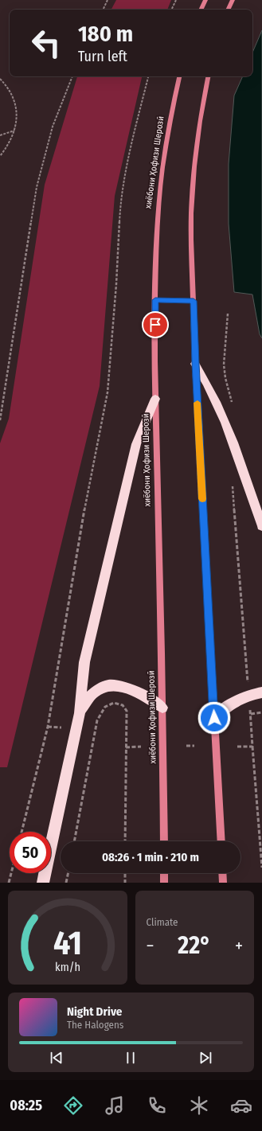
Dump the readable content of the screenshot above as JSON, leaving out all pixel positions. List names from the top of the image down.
{
  "streets": {
    "main road": ["хиёбони Ҳофизи Шерозӣ"]
  },
  "page": {
    "turn": ["180 m", "Turn left"],
    "limit": "50",
    "trip": "08:26 · 1 min · 210 m",
    "tile": "Climate",
    "heat": ["−", "22°", "+"],
    "song": ["Night Drive", "The Halogens"],
    "tabs": "08:25",
    "gauge": ["41", "km/h"]
  }
}
